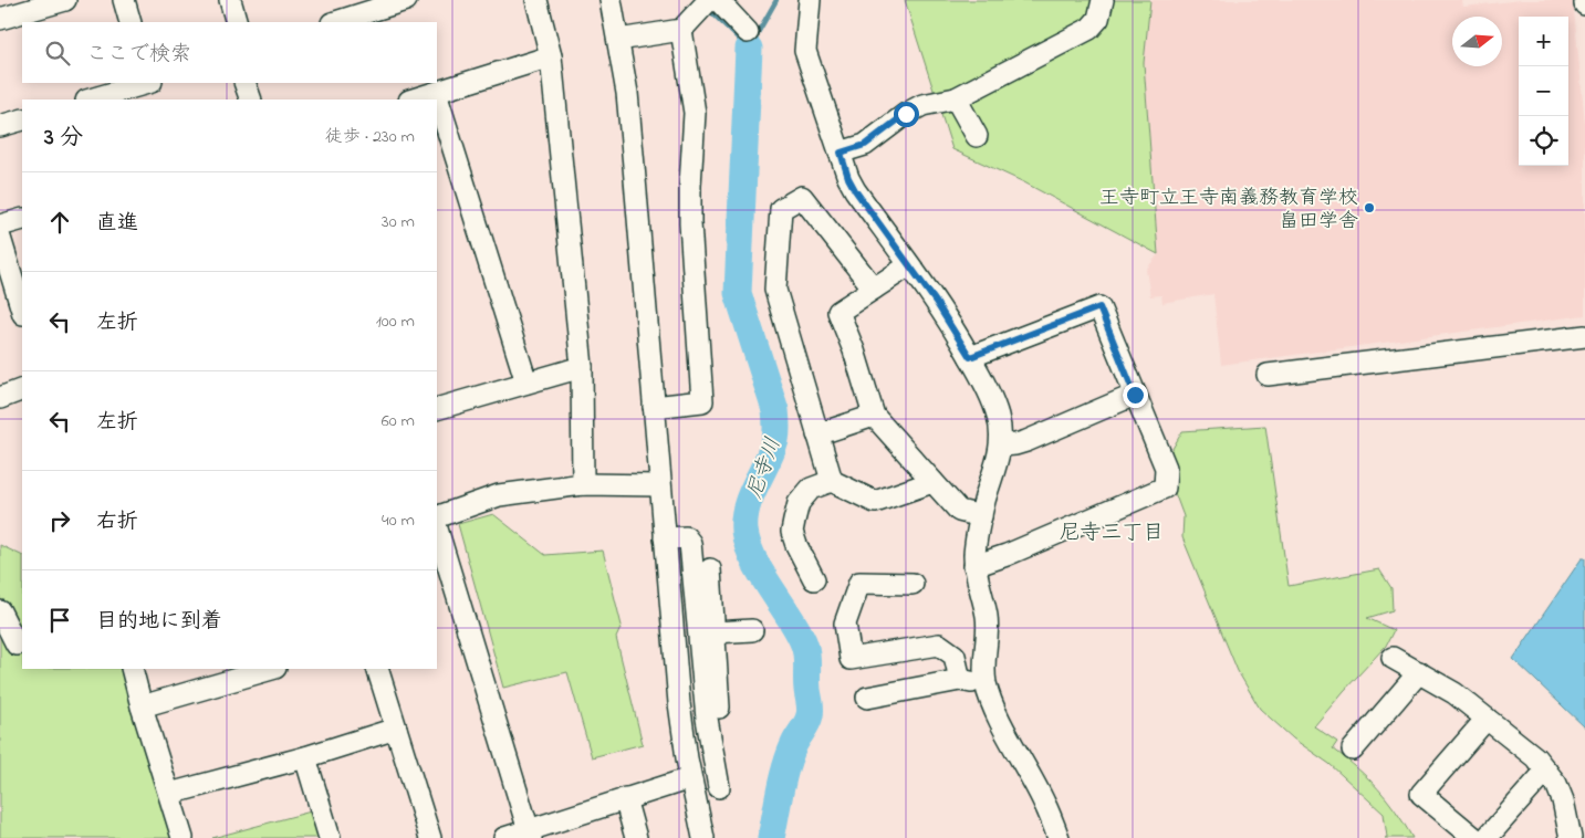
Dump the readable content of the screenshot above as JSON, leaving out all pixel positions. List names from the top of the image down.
{
  "districts": ["尼寺三丁目"],
  "water": ["尼寺川"],
  "places": ["王寺町立王寺南義務教育学校 畠田学舎"],
  "north": "right",
  "page": {
    "map_buttons": ["+", "−"],
    "search": "ここで検索",
    "heading": ["3 分", "徒歩 · 230 m"],
    "list": [
      ["直進", "30 m"],
      ["左折", "100 m"],
      ["左折", "60 m"],
      ["右折", "40 m"],
      "目的地に到着"
    ]
  }
}
